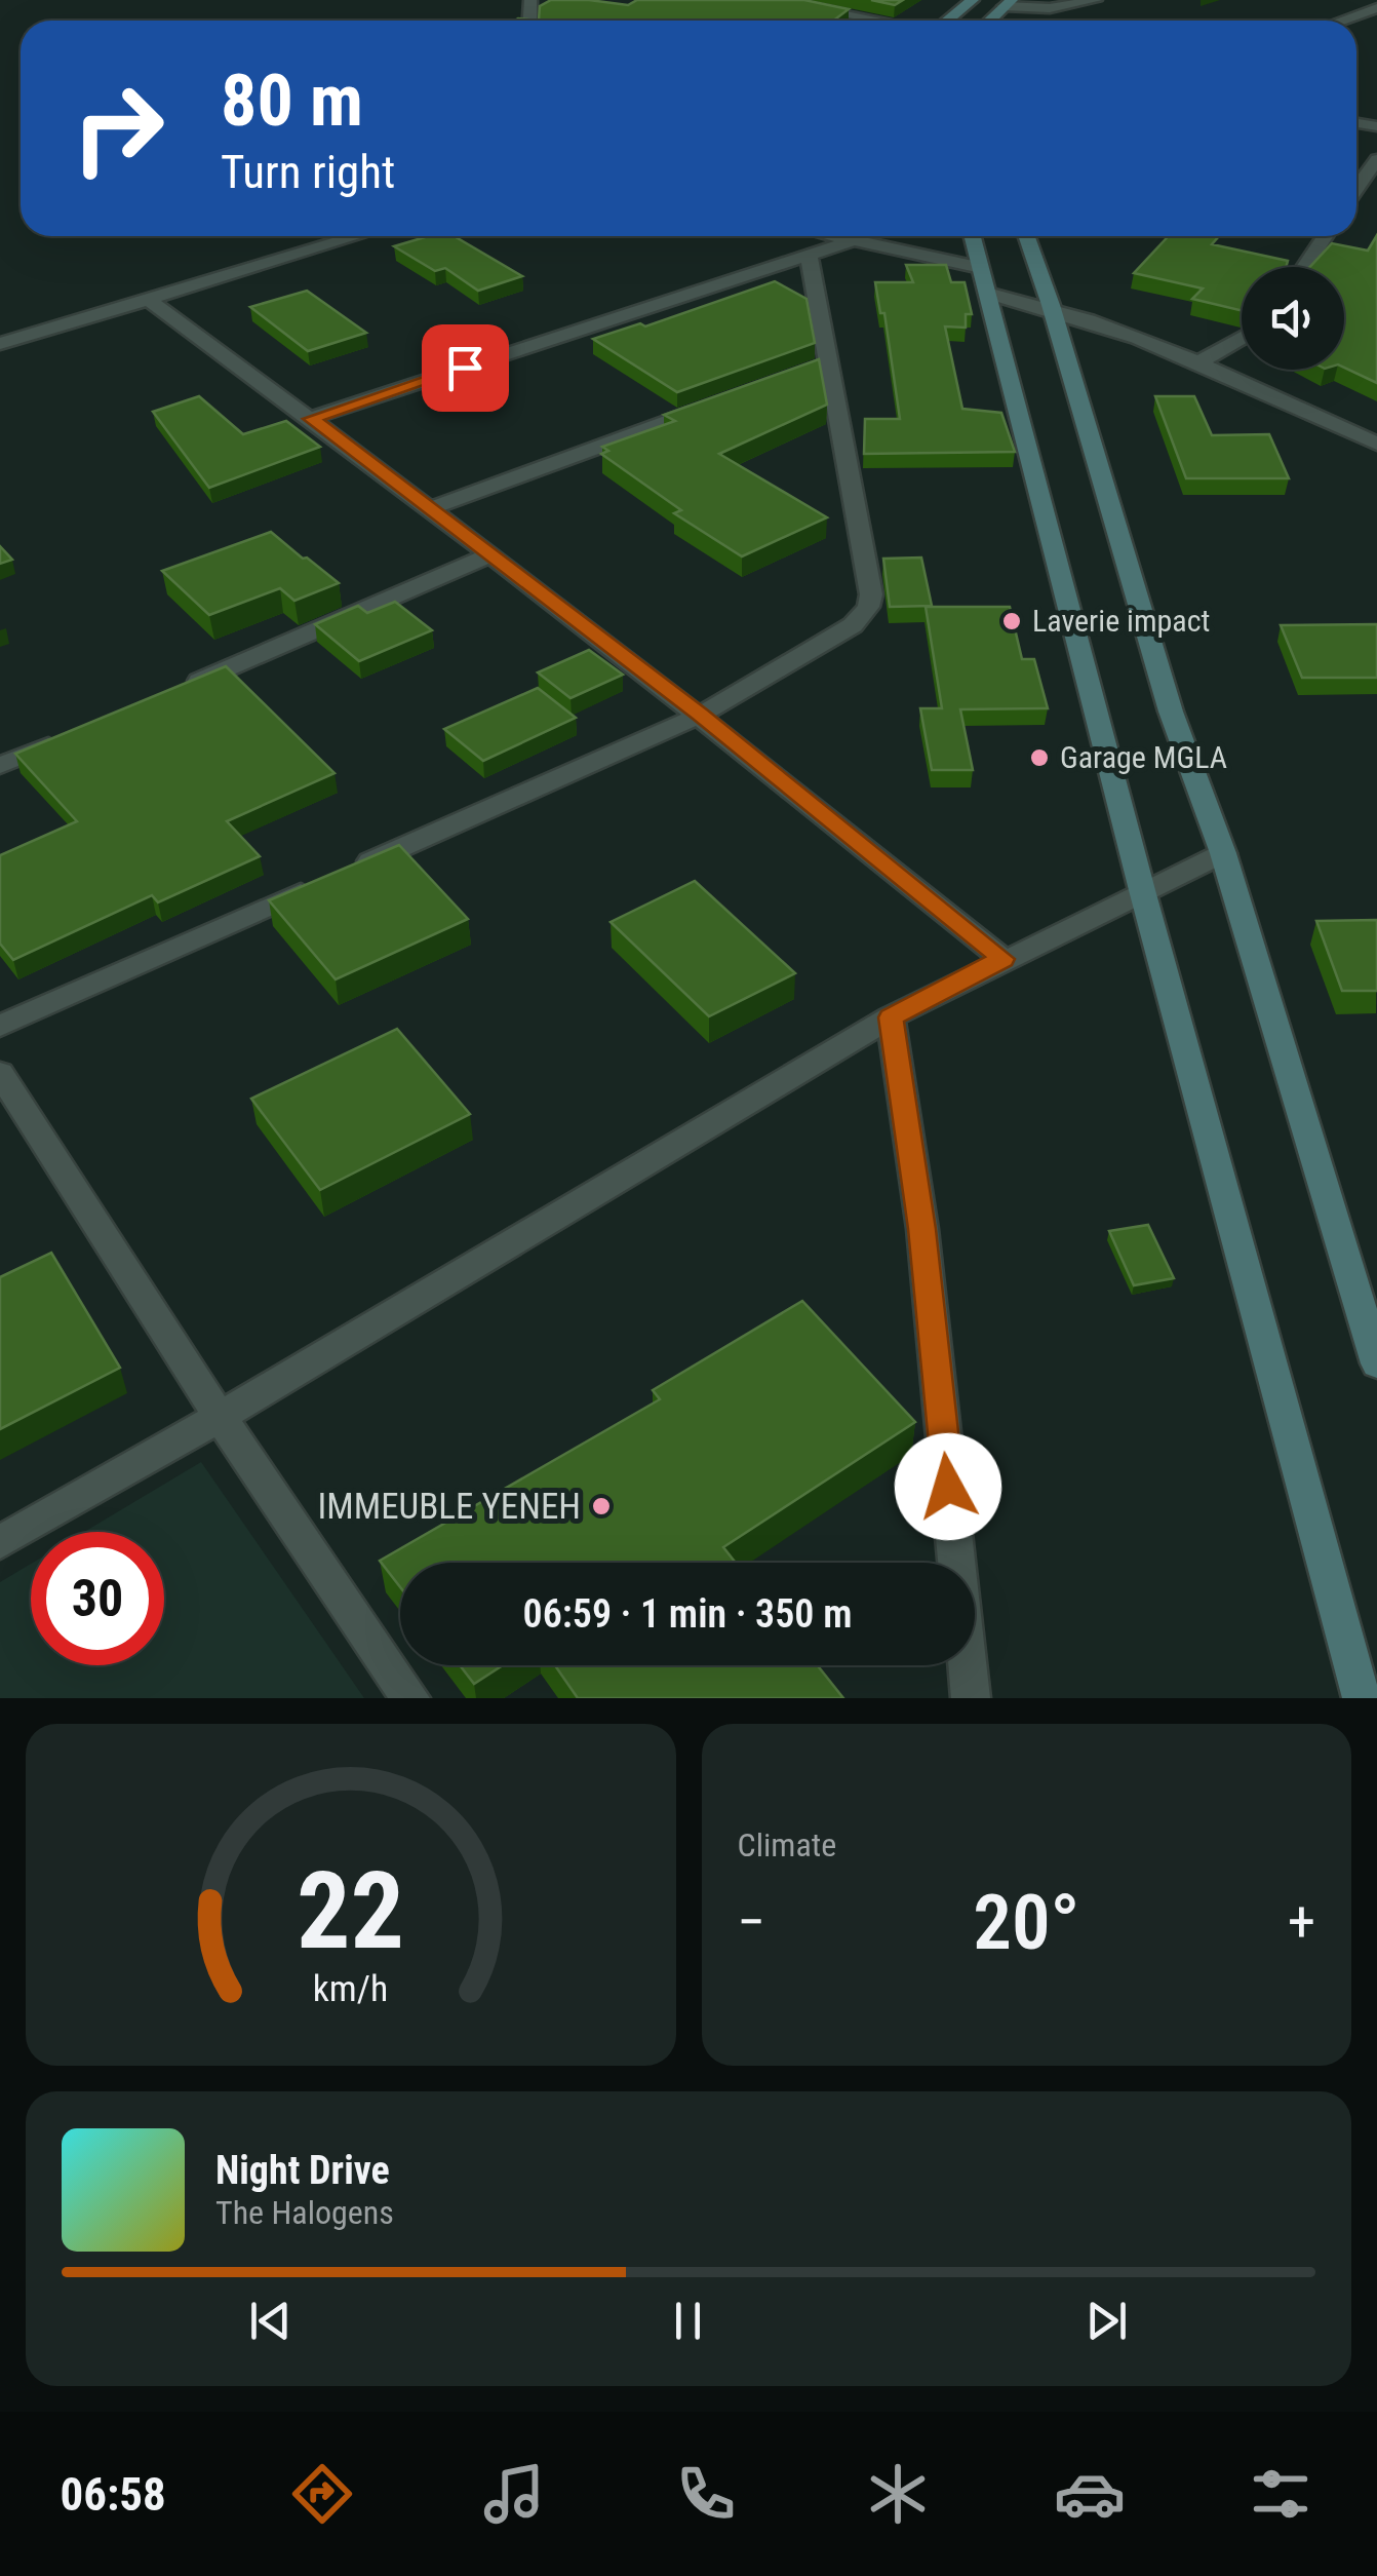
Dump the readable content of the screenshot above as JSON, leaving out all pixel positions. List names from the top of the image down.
{
  "places": ["Laverie impact", "Garage MGLA", "IMMEUBLE YENEH"],
  "page": {
    "turn": ["80 m", "Turn right"],
    "limit": "30",
    "trip": "06:59 · 1 min · 350 m",
    "tile": "Climate",
    "heat": ["−", "20°", "+"],
    "song": ["Night Drive", "The Halogens"],
    "tabs": "06:58",
    "gauge": ["22", "km/h"]
  }
}
